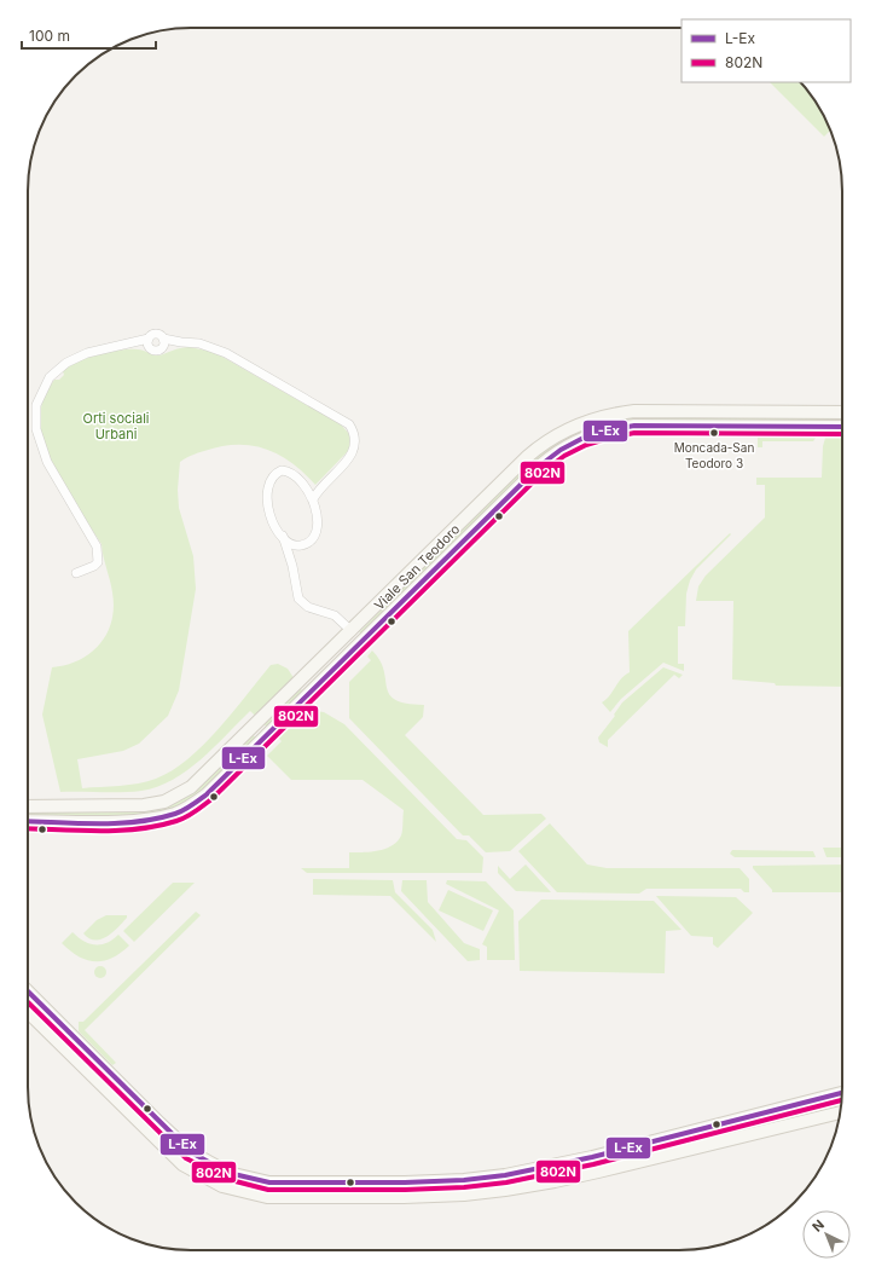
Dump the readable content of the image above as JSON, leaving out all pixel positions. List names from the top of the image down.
{
  "streets": {
    "main road": ["Viale San Teodoro"]
  },
  "parks": ["Orti sociali Urbani"],
  "places": ["Moncada-San Teodoro 3"],
  "lines": ["transit line L-Ex", "transit line 802N"],
  "legend": ["L-Ex", "802N"],
  "scale_bar": "100 m",
  "north": "top left"
}
